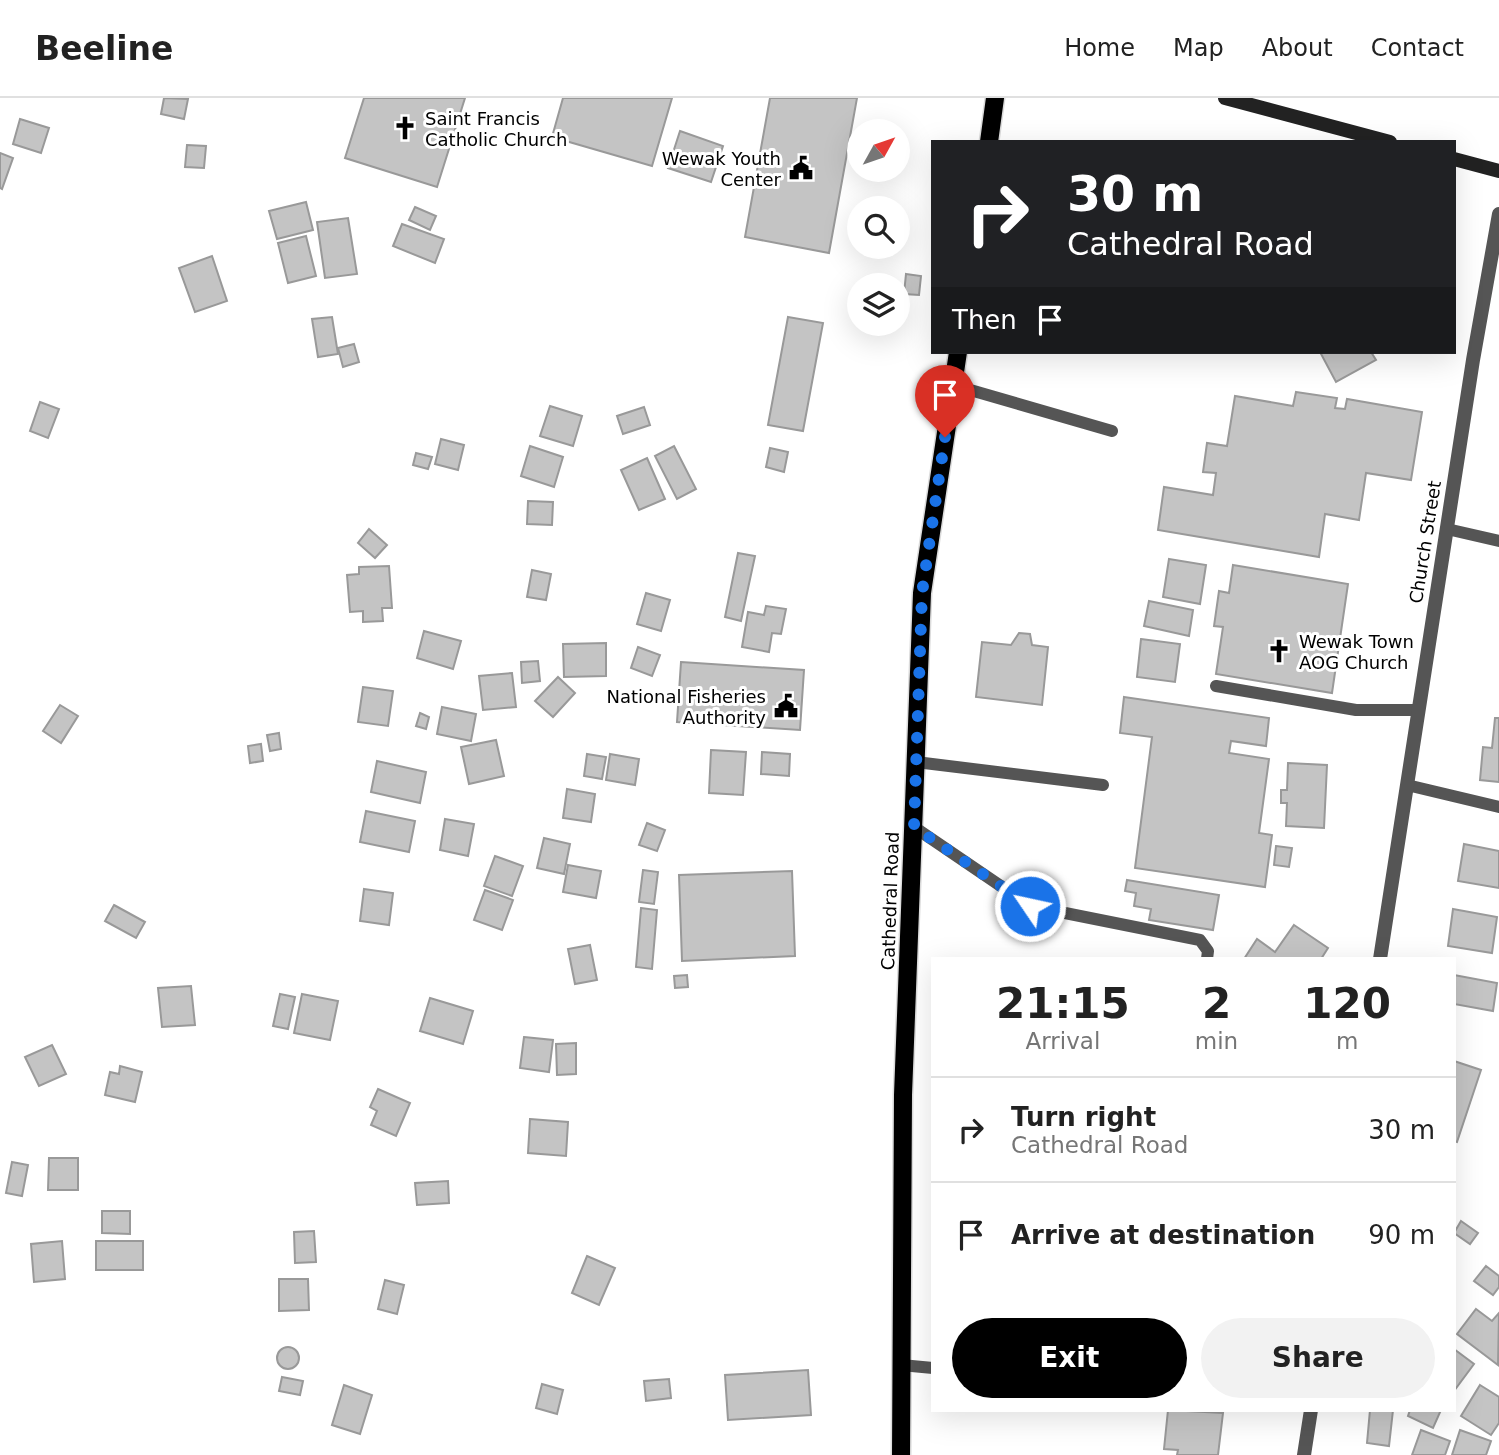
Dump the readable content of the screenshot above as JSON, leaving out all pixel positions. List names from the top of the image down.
{
  "streets": {
    "main road": ["Cathedral Road"],
    "street": ["Church Street"]
  },
  "places": {
    "church": ["Saint Francis Catholic Church", "Wewak Town AOG Church"],
    "public building": ["Wewak Youth Center", "National Fisheries Authority"]
  },
  "north": "top right",
  "page": {
    "header": "Beeline",
    "nav": [
      "Home",
      "Map",
      "About",
      "Contact"
    ],
    "turn": ["30 m", "Cathedral Road"],
    "then": "Then",
    "eta": [
      "21:15",
      "Arrival",
      "2",
      "min",
      "120",
      "m"
    ],
    "list": [
      {
        "name": "Turn right",
        "note": "Cathedral Road",
        "value": "30 m"
      },
      {
        "name": "Arrive at destination",
        "value": "90 m"
      }
    ],
    "buttons": ["Exit", "Share"]
  }
}
